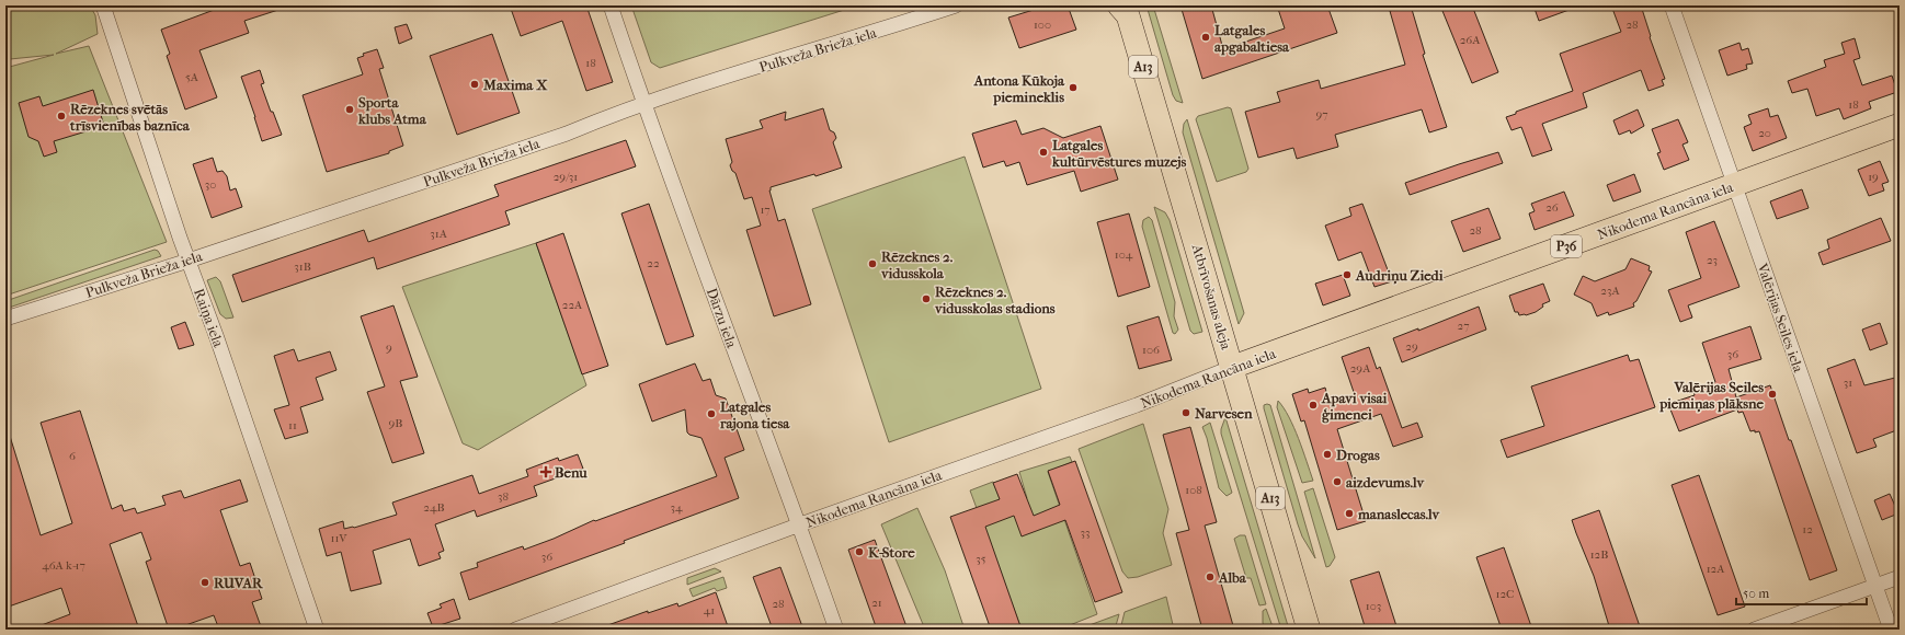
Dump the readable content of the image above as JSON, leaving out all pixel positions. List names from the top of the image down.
{
  "streets": {
    "main road": [
      "A13",
      "Nikodema Rancāna iela",
      "P36",
      "Atbrīvošanas aleja"
    ],
    "street": [
      "Pulkveža Brieža iela",
      "Raiņa iela",
      "Dārzu iela",
      "Valērijas Seiles iela"
    ]
  },
  "crossings": [
    ["Pulkveža Brieža iela", "Raiņa iela"],
    ["Pulkveža Brieža iela", "Dārzu iela"],
    ["Nikodema Rancāna iela", "Atbrīvošanas aleja"],
    ["Nikodema Rancāna iela", "Dārzu iela"],
    ["Nikodema Rancāna iela", "Valērijas Seiles iela"]
  ],
  "places": {
    "other": [
      "Latgales apgabaltiesa",
      "Maxima X",
      "Antona Kūkoja piemineklis",
      "Sporta klubs Atma",
      "Rēzeknes svētās trīsvienības baznīca",
      "Latgales kultūrvēstures muzejs",
      "Rēzeknes 2. vidusskola",
      "Audriņu Ziedi",
      "Rēzeknes 2. vidusskolas stadions",
      "Valērijas Seiles piemiņas plāksne",
      "Apavi visai ģimenei",
      "Narvesen",
      "Latgales rajona tiesa",
      "Drogas",
      "aizdevums.lv",
      "manaslecas.lv",
      "K-Store",
      "Alba",
      "RUVAR"
    ],
    "health": ["Benu"]
  },
  "house_numbers": [
    "100",
    "28",
    "26A",
    "18",
    "5A",
    "18",
    "97",
    "20",
    "29/31",
    "19",
    "30",
    "26",
    "17",
    "28",
    "31A",
    "104",
    "23",
    "22",
    "31B",
    "23A",
    "22A",
    "27",
    "29",
    "9",
    "106",
    "36",
    "29A",
    "31",
    "9B",
    "11",
    "6",
    "108",
    "38",
    "24B",
    "34",
    "12",
    "33",
    "11V",
    "12B",
    "36",
    "35",
    "46A k-17",
    "12A",
    "12C",
    "21",
    "28",
    "103",
    "41"
  ],
  "scale_bar": "50 m"
}
